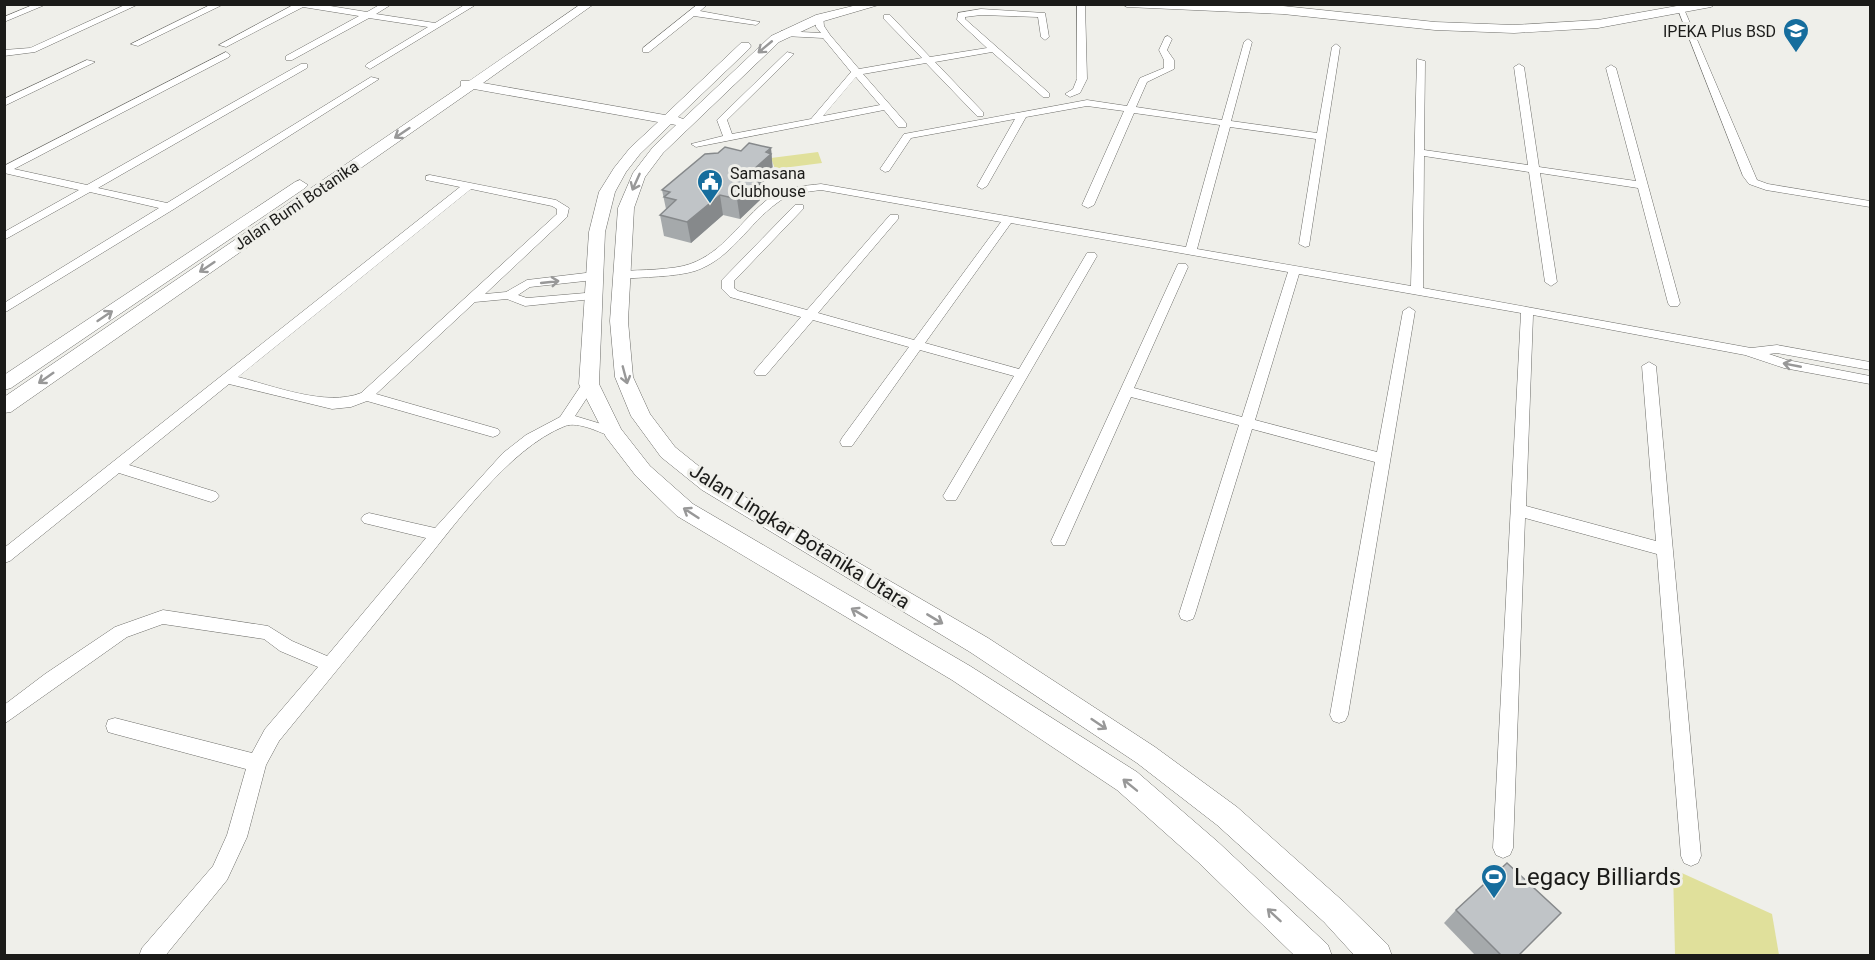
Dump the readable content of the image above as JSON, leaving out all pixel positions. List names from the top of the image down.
{
  "streets": {
    "street": ["Jalan Bumi Botanika", "Jalan Lingkar Botanika Utara"]
  },
  "places": {
    "school or university": ["IPEKA Plus BSD"],
    "public building": ["Samasana Clubhouse"],
    "sports": ["Legacy Billiards"]
  }
}
